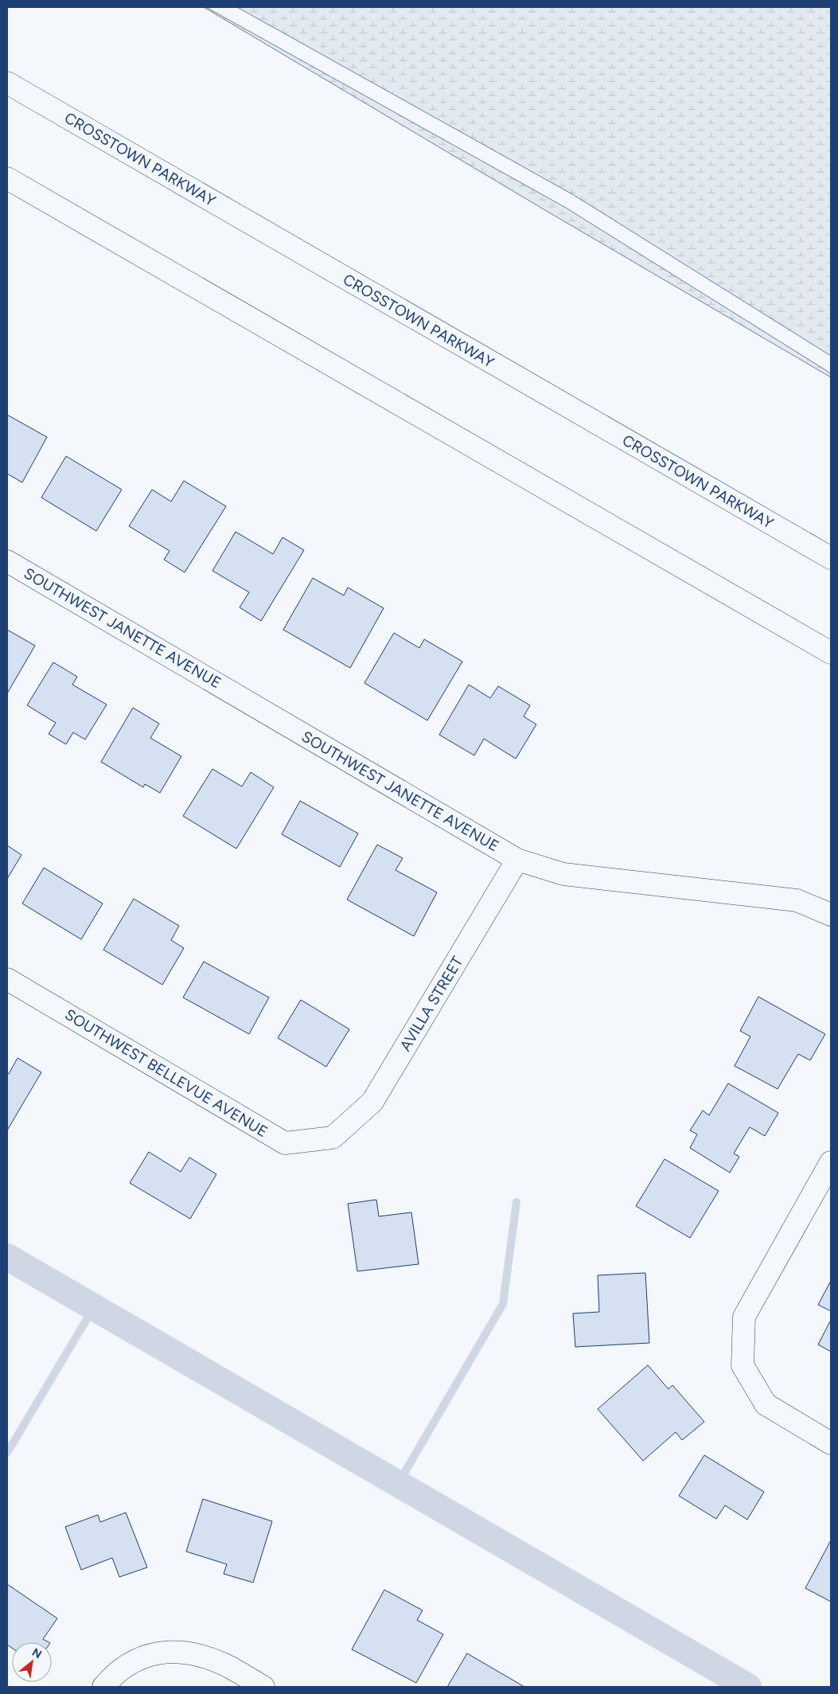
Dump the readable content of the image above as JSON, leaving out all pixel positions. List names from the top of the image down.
{
  "streets": {
    "street": [
      "CROSSTOWN PARKWAY",
      "SOUTHWEST JANETTE AVENUE",
      "AVILLA STREET",
      "SOUTHWEST BELLEVUE AVENUE"
    ]
  },
  "crossings": [
    ["SOUTHWEST JANETTE AVENUE", "AVILLA STREET"],
    ["AVILLA STREET", "SOUTHWEST BELLEVUE AVENUE"]
  ],
  "north": "top right"
}
